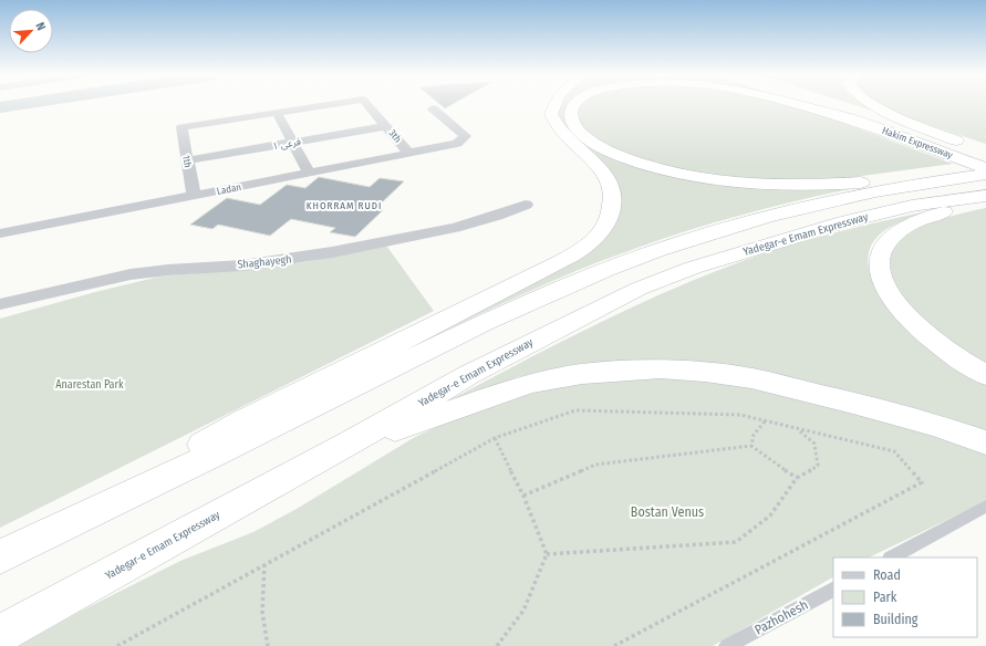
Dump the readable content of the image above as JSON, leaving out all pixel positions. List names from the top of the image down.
{
  "streets": {
    "highway": ["Hakim Expressway", "Yadegar-e Emam Expressway"],
    "street": [
      "3th",
      "فرعی ۱",
      "1th",
      "Ladan",
      "Shaghayegh"
    ],
    "lane": ["Pazhohesh"]
  },
  "crossings": [
    ["3th", "فرعی ۱"],
    ["3th", "1th"],
    ["3th", "Ladan"],
    ["فرعی ۱", "1th"],
    ["1th", "Ladan"]
  ],
  "districts": ["KHORRAM RUDI"],
  "parks": ["Anarestan Park", "Bostan Venus"],
  "legend": ["Road", "Park", "Building"],
  "north": "top right"
}
